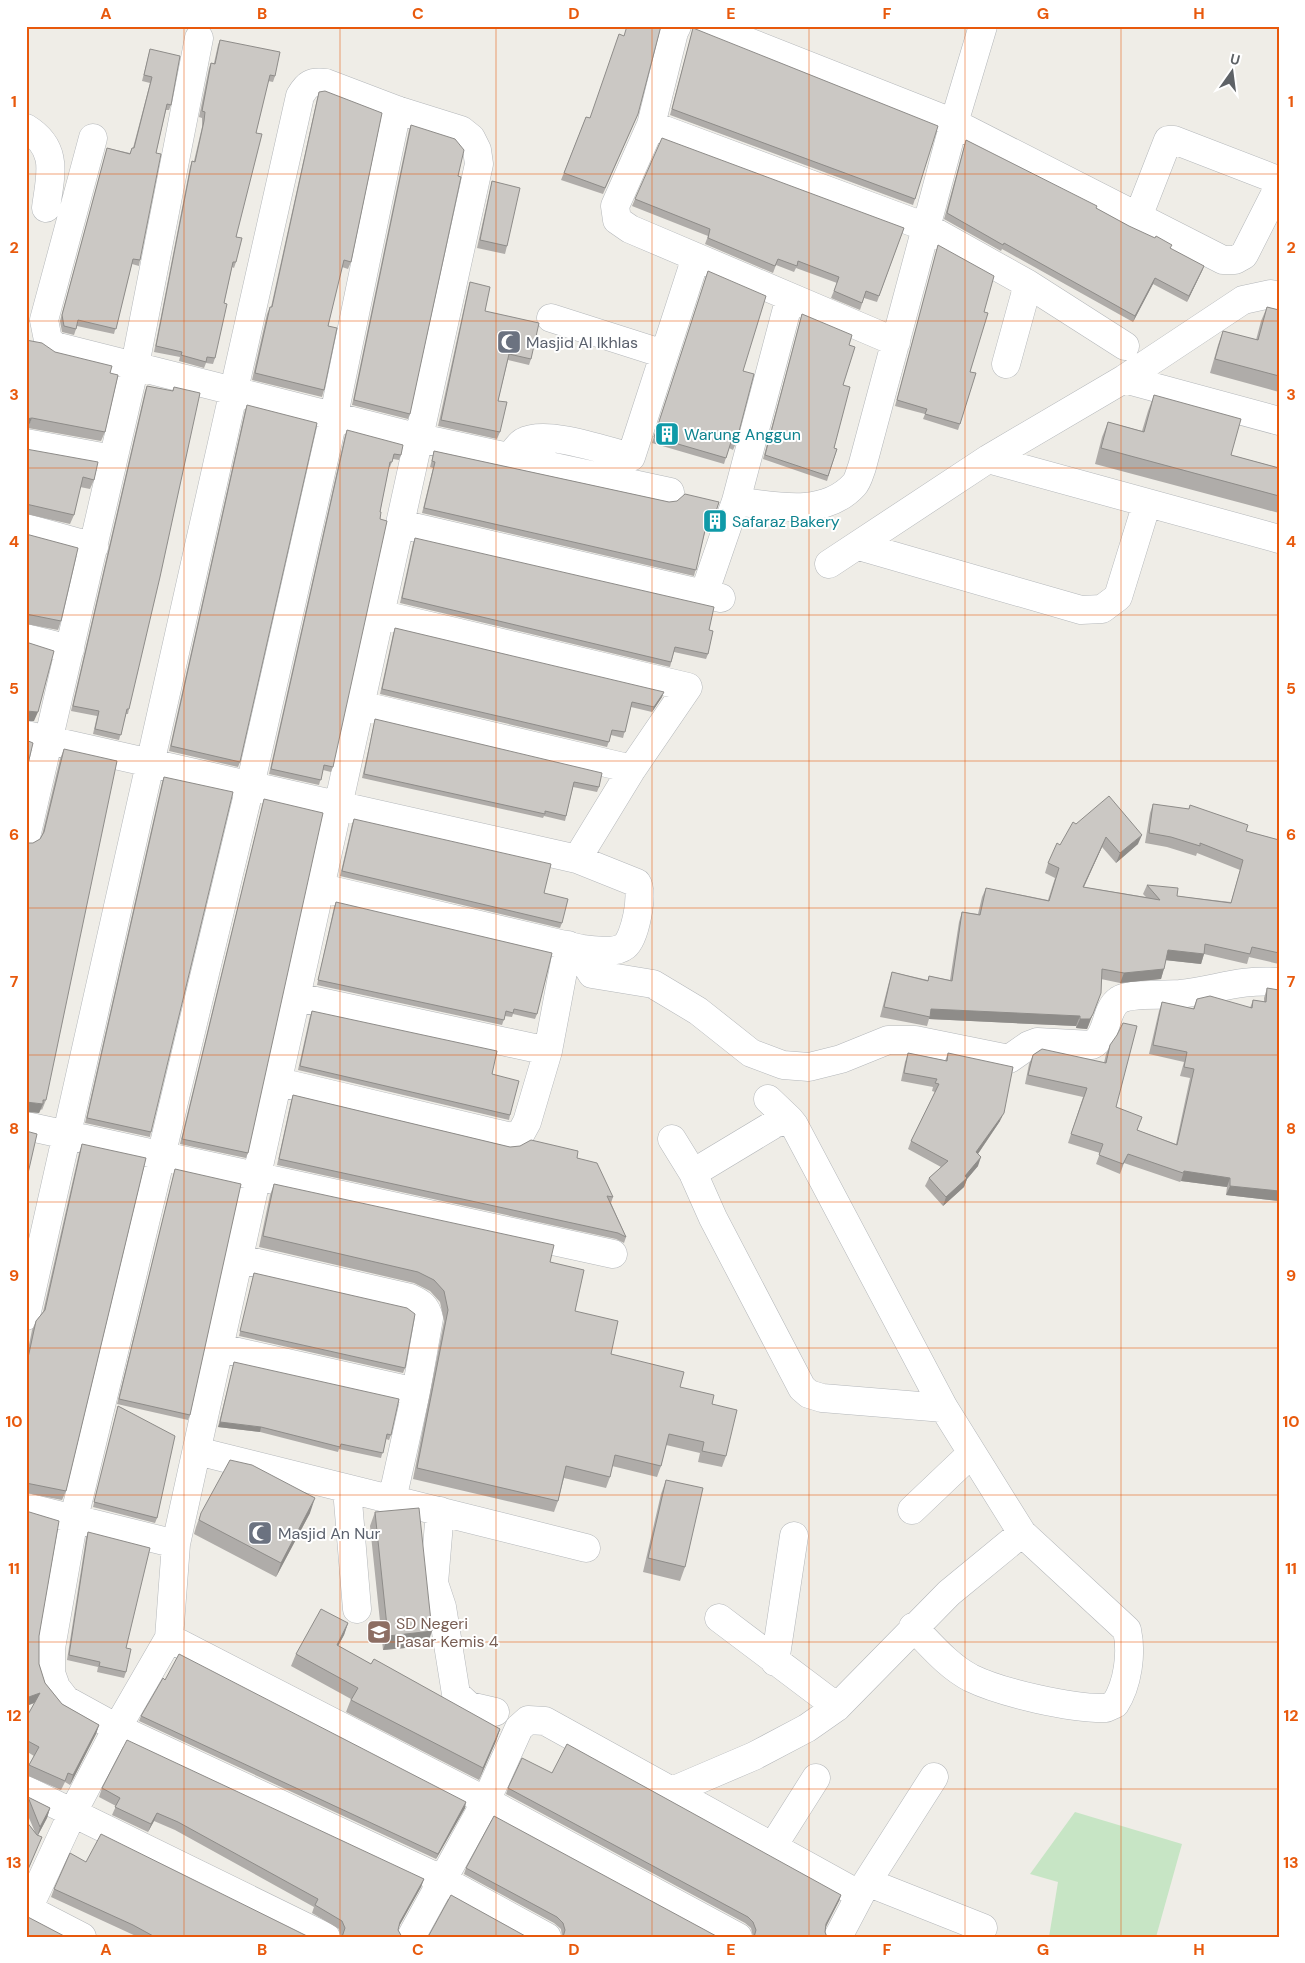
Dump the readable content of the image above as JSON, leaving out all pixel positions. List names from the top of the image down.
{
  "places": {
    "mosque": ["Masjid Al Ikhlas", "Masjid An Nur"],
    "building": ["Warung Anggun", "Safaraz Bakery"],
    "school or university": ["SD Negeri Pasar Kemis 4"]
  },
  "north": "top",
  "grid": {
    "columns": [
      "A",
      "B",
      "C",
      "D",
      "E",
      "F",
      "G",
      "H"
    ],
    "rows": [
      "1",
      "2",
      "3",
      "4",
      "5",
      "6",
      "7",
      "8",
      "9",
      "10",
      "11",
      "12",
      "13"
    ]
  }
}
